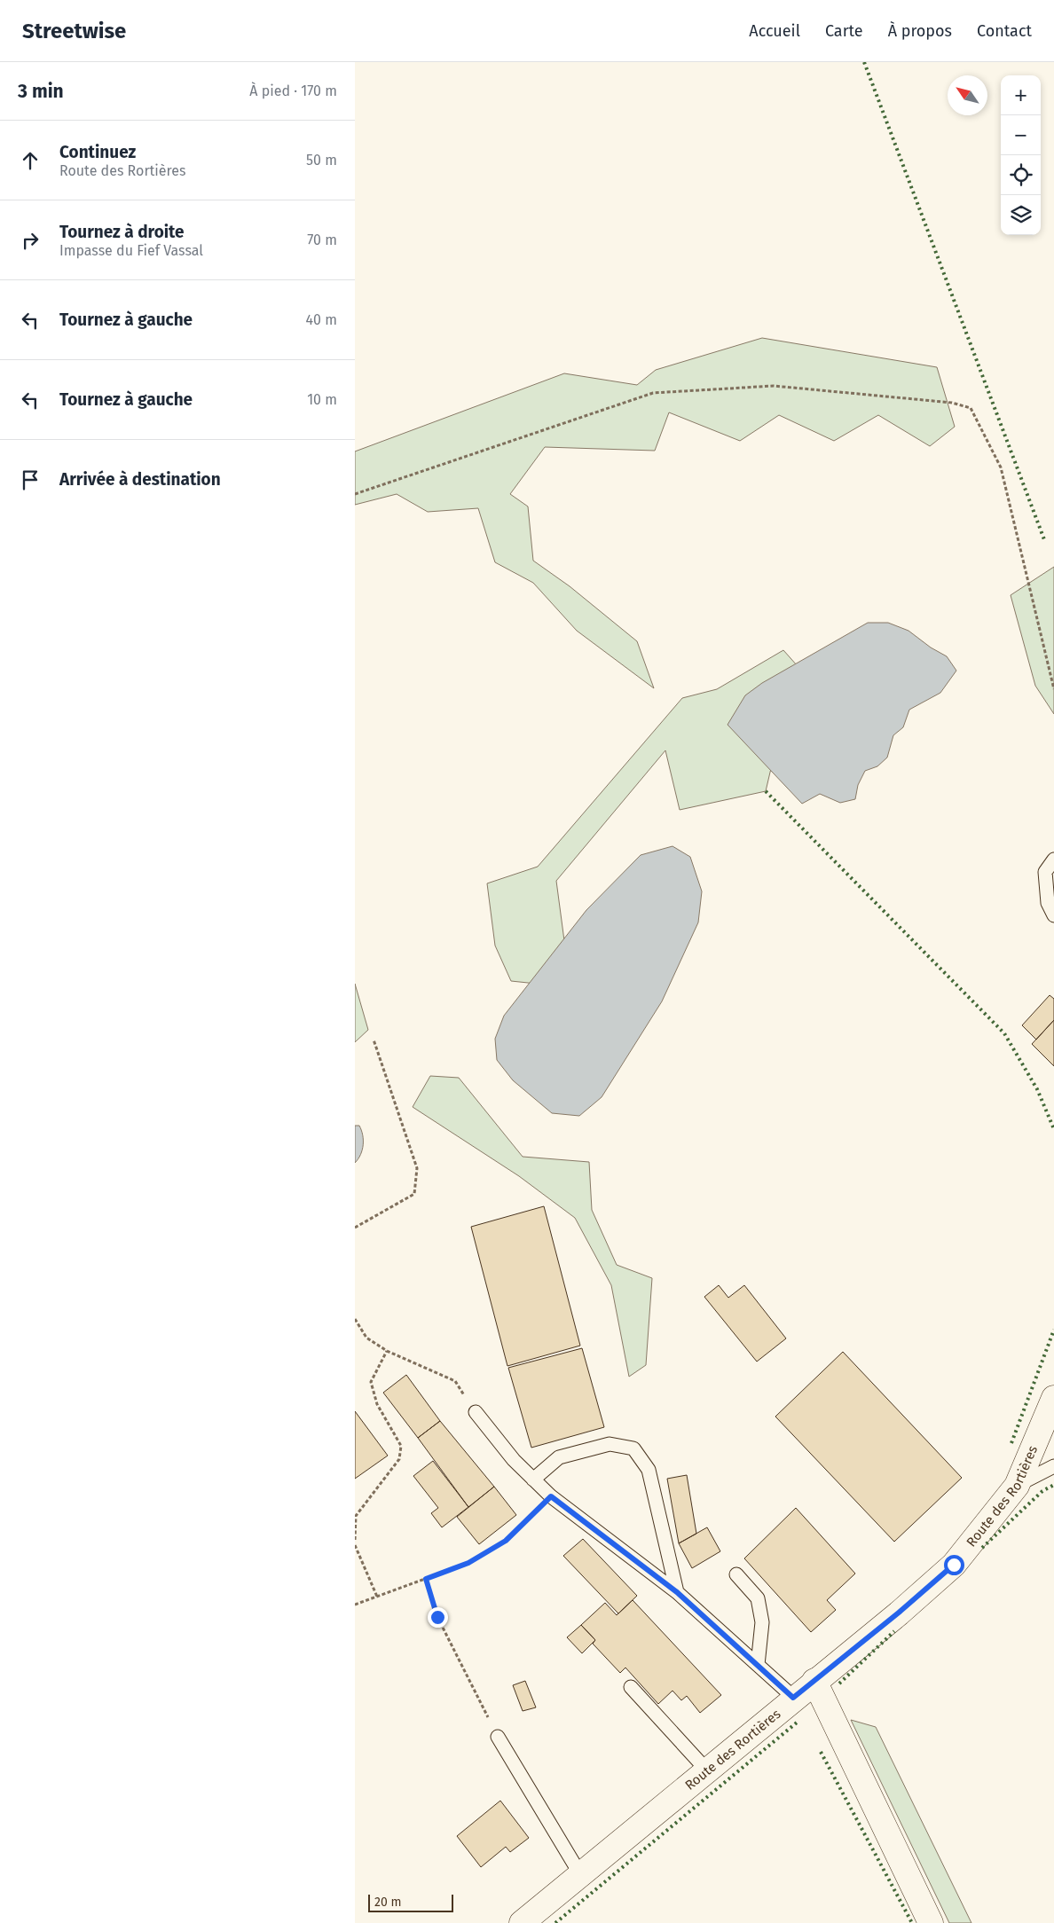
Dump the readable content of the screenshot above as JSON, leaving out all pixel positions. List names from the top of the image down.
{
  "streets": {
    "street": ["Route des Rortières"]
  },
  "scale_bar": "20 m",
  "north": "top left",
  "page": {
    "header": "Streetwise",
    "nav": [
      "Accueil",
      "Carte",
      "À propos",
      "Contact"
    ],
    "heading": ["3 min", "À pied · 170 m"],
    "map_buttons": ["+", "−"],
    "list": [
      ["Continuez", "Route des Rortières", "50 m"],
      ["Tournez à droite", "Impasse du Fief Vassal", "70 m"],
      ["Tournez à gauche", "40 m"],
      ["Tournez à gauche", "10 m"],
      "Arrivée à destination"
    ],
    "scale": "20 m"
  }
}
